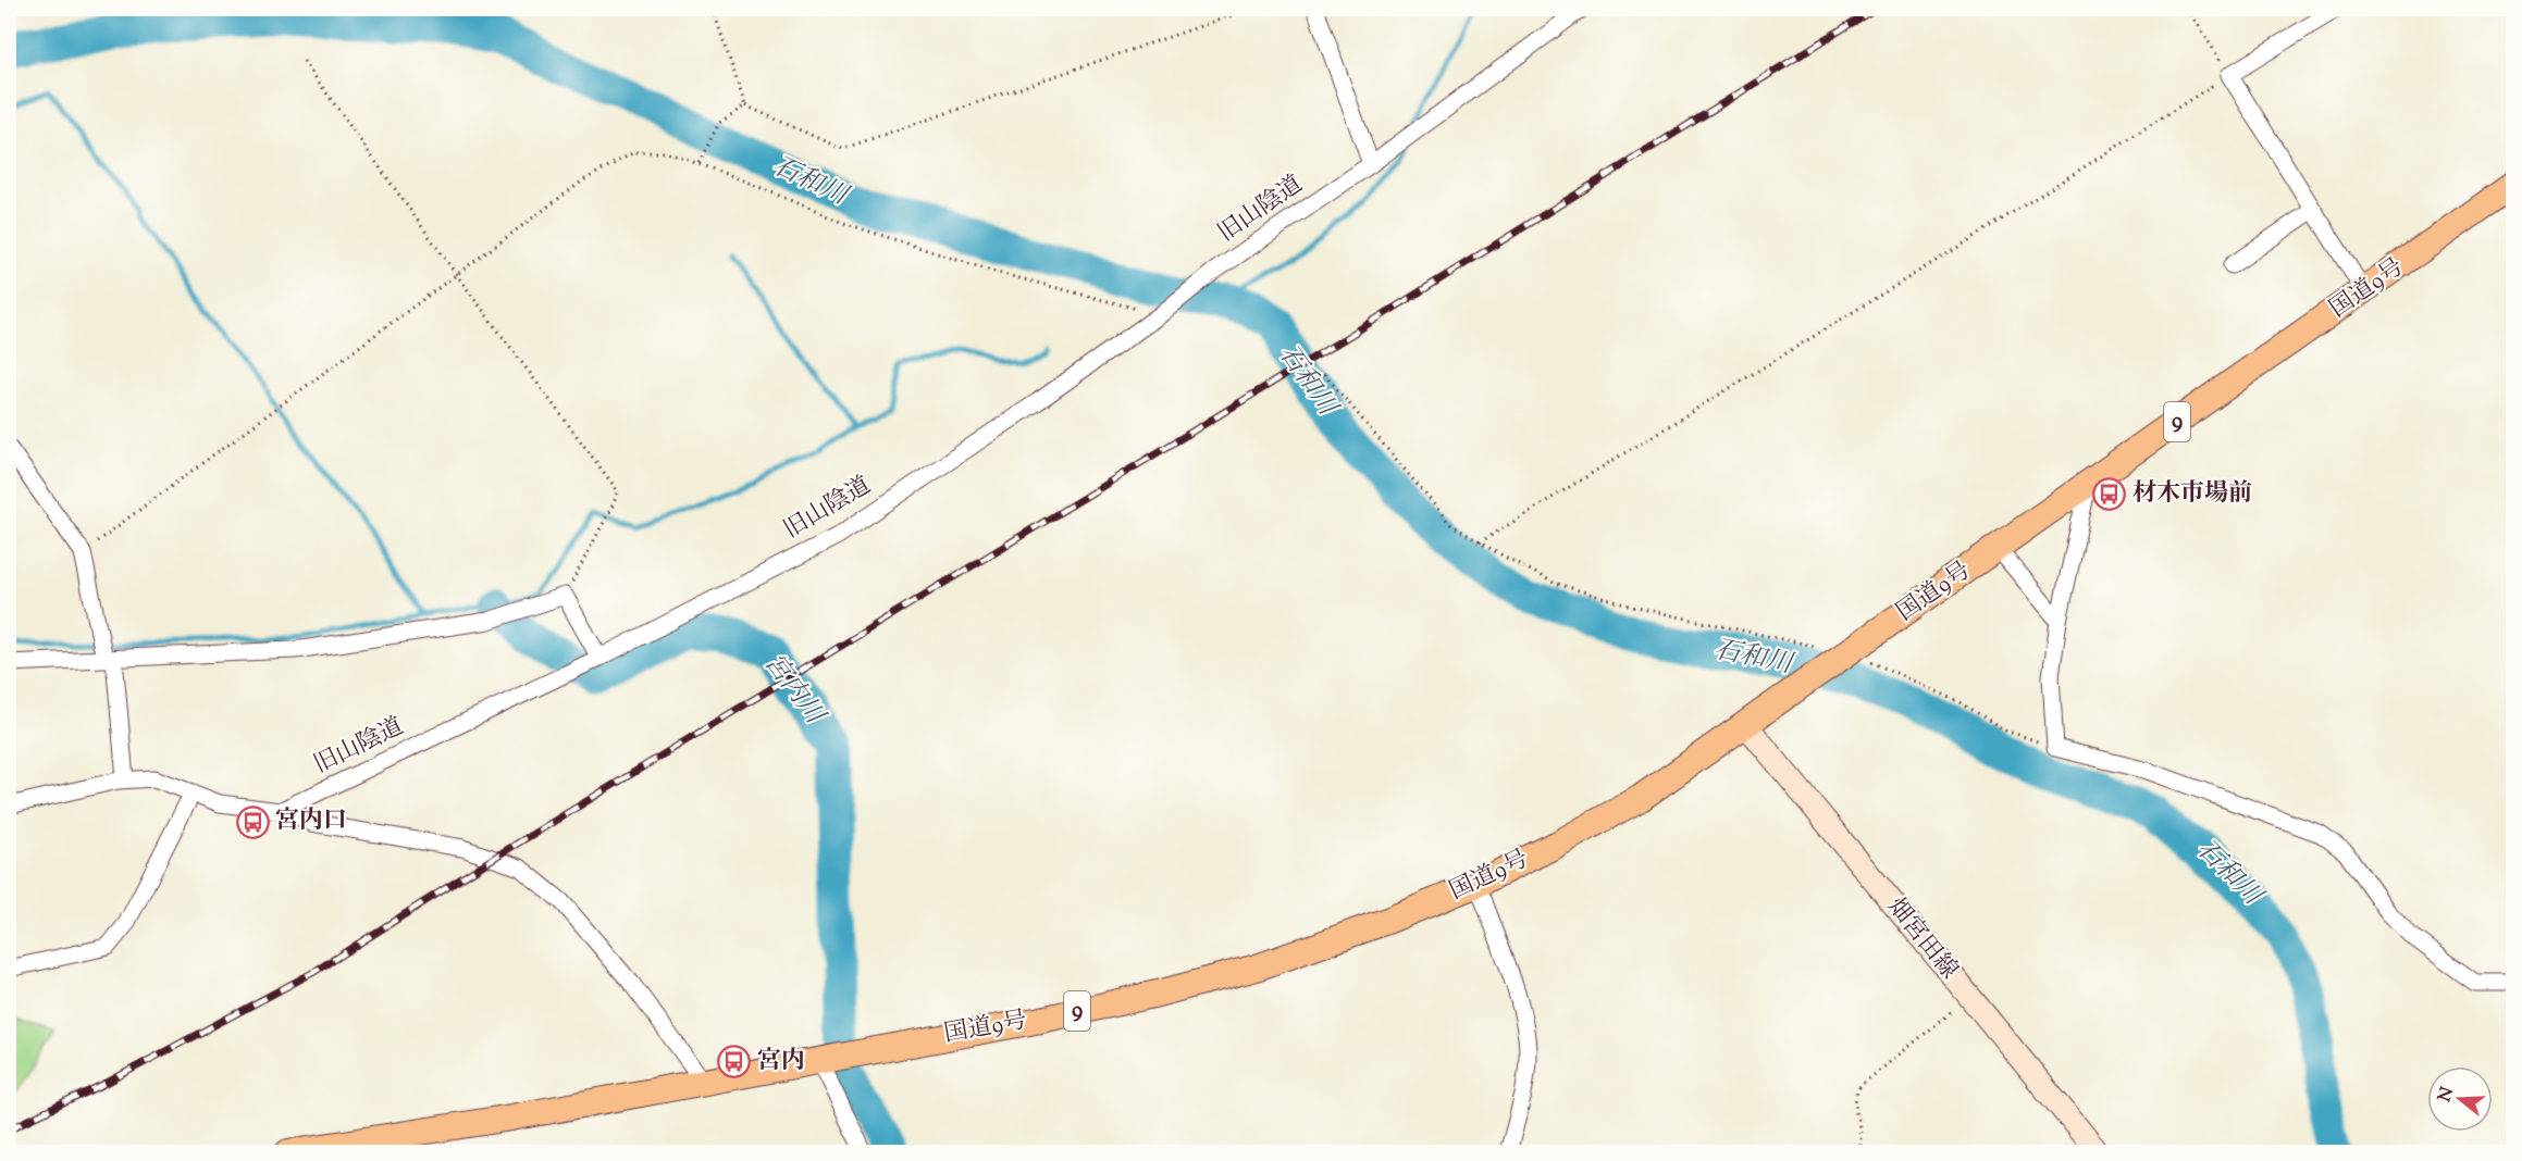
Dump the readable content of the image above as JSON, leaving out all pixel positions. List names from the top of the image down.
{
  "streets": {
    "highway": ["国道9号", "9"],
    "main road": ["畑宮田線"],
    "street": ["旧山陰道"]
  },
  "crossings": [
    ["国道9号", "畑宮田線"]
  ],
  "water": ["石和川", "宮内川"],
  "places": {
    "bus stop": ["材木市場前", "宮内口", "宮内"]
  },
  "north": "left"
}
